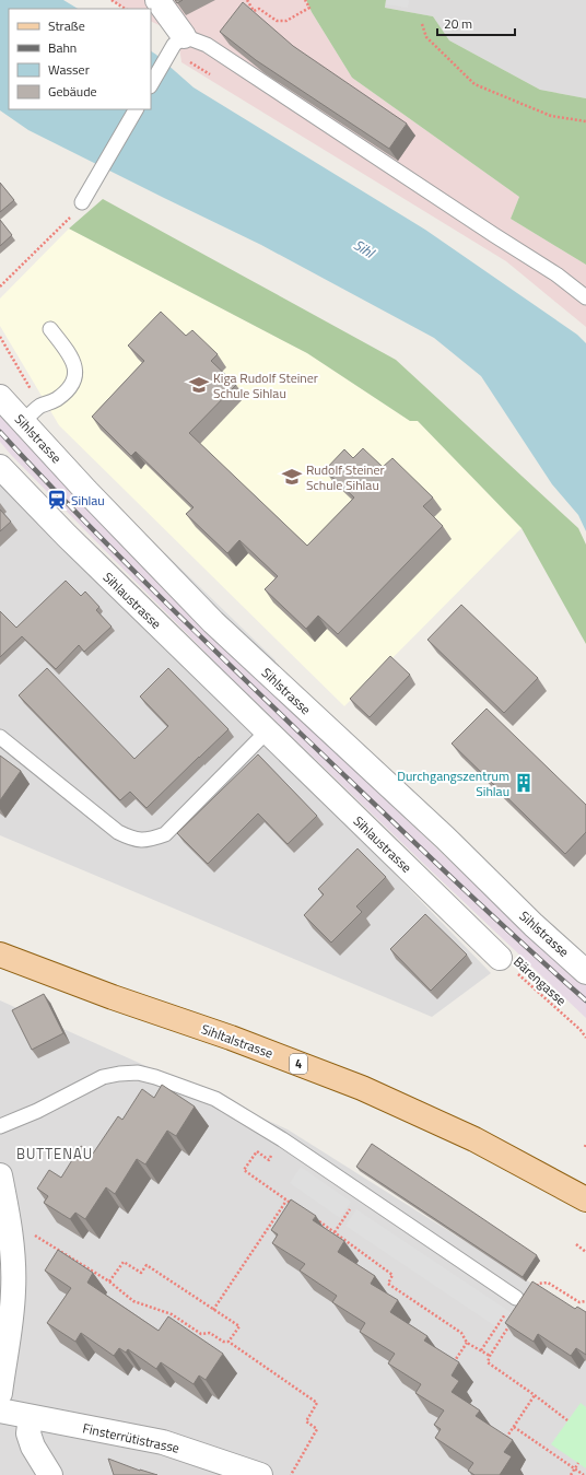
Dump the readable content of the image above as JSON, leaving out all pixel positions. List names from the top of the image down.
{
  "streets": {
    "main road": ["Sihltalstrasse", "4"],
    "street": ["Sihlstrasse", "Sihlaustrasse", "Finsterrütistrasse"],
    "path": ["Bärengasse"]
  },
  "crossings": [
    ["Sihlaustrasse", "Bärengasse"]
  ],
  "districts": ["BUTTENAU"],
  "water": ["Sihl"],
  "places": {
    "school or university": ["Kiga Rudolf Steiner Schule Sihlau", "Rudolf Steiner Schule Sihlau"],
    "station": ["Sihlau"],
    "building": ["Durchgangszentrum Sihlau"]
  },
  "legend": [
    "Straße",
    "Bahn",
    "Wasser",
    "Gebäude"
  ],
  "scale_bar": "20 m"
}
